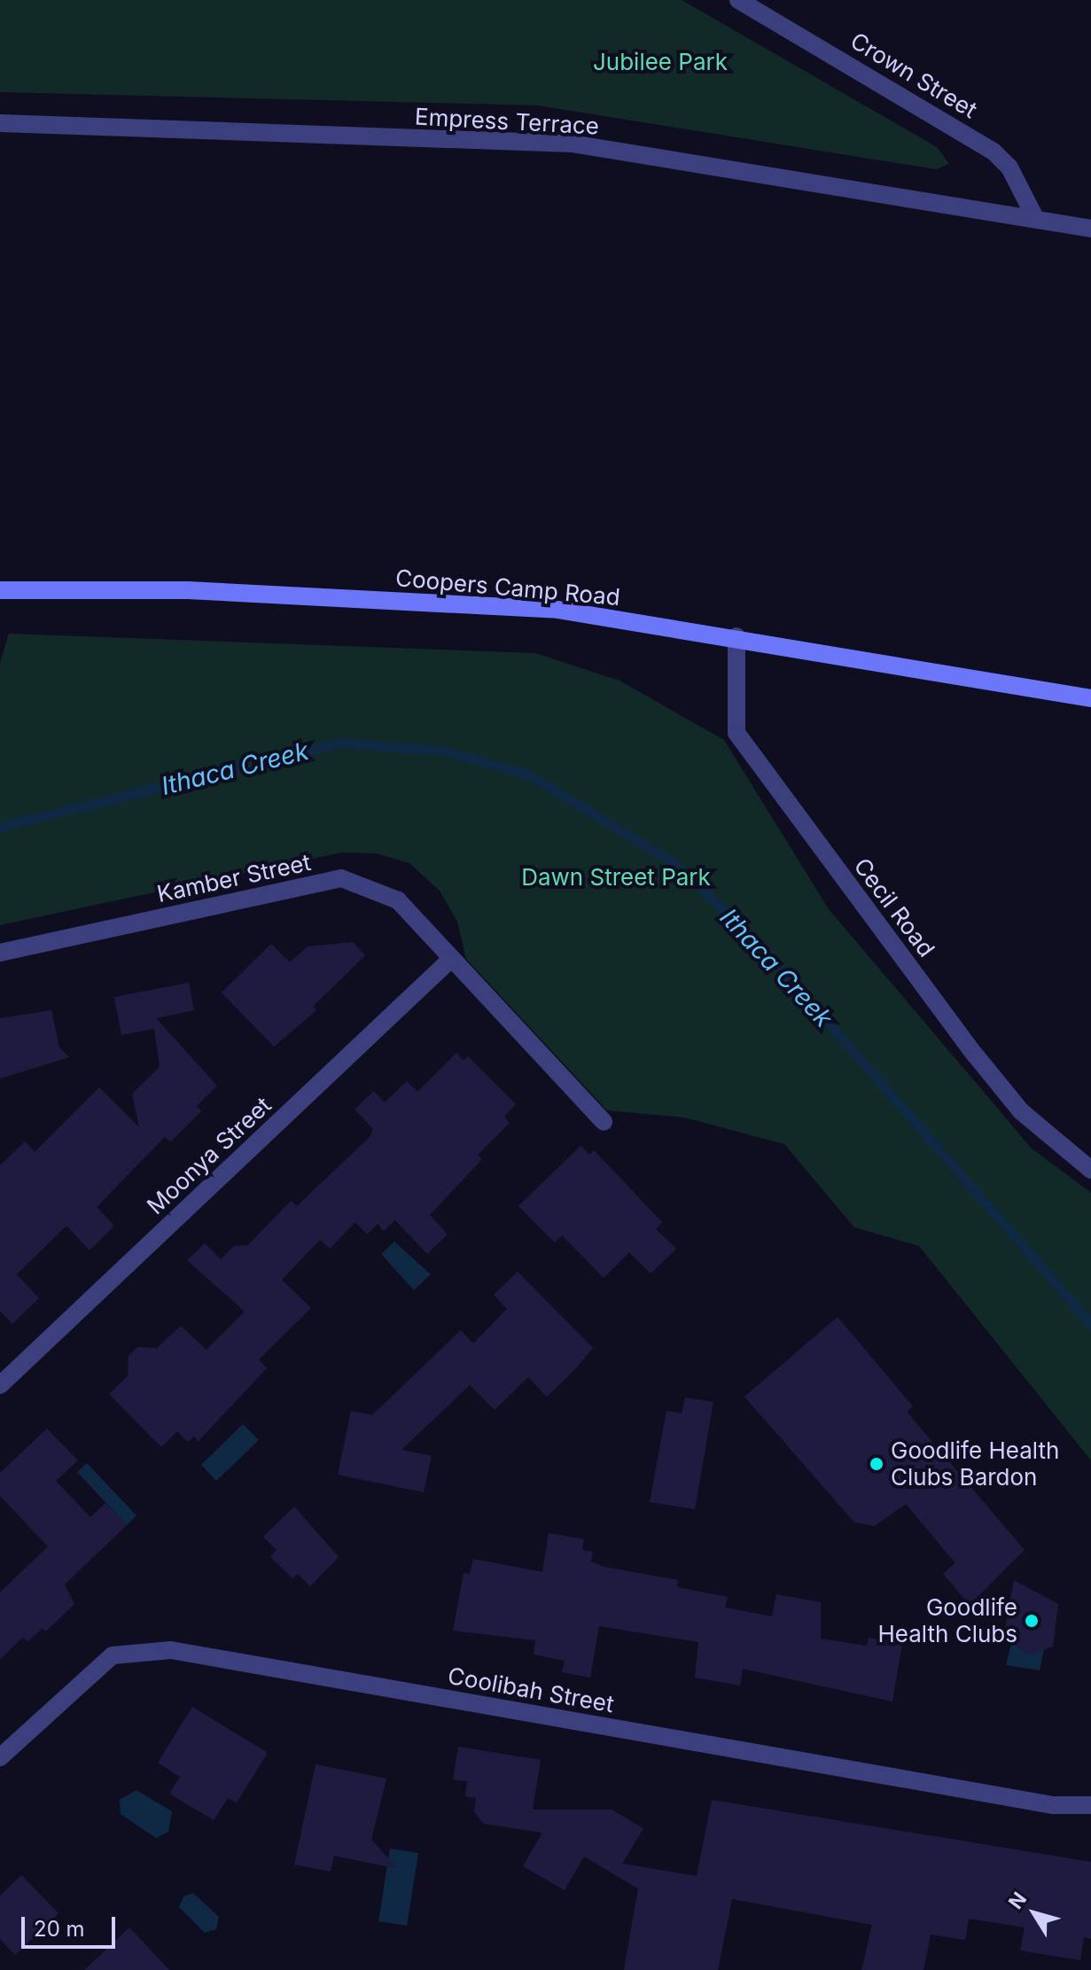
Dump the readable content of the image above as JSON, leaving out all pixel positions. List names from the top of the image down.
{
  "streets": {
    "main road": ["Coopers Camp Road"],
    "street": [
      "Crown Street",
      "Empress Terrace",
      "Kamber Street",
      "Cecil Road",
      "Moonya Street",
      "Coolibah Street"
    ]
  },
  "crossings": [
    ["Crown Street", "Empress Terrace"],
    ["Coopers Camp Road", "Cecil Road"],
    ["Kamber Street", "Moonya Street"]
  ],
  "water": ["Ithaca Creek"],
  "parks": ["Jubilee Park", "Dawn Street Park"],
  "places": ["Goodlife Health Clubs Bardon", "Goodlife Health Clubs"],
  "scale_bar": "20 m",
  "north": "top left"
}
